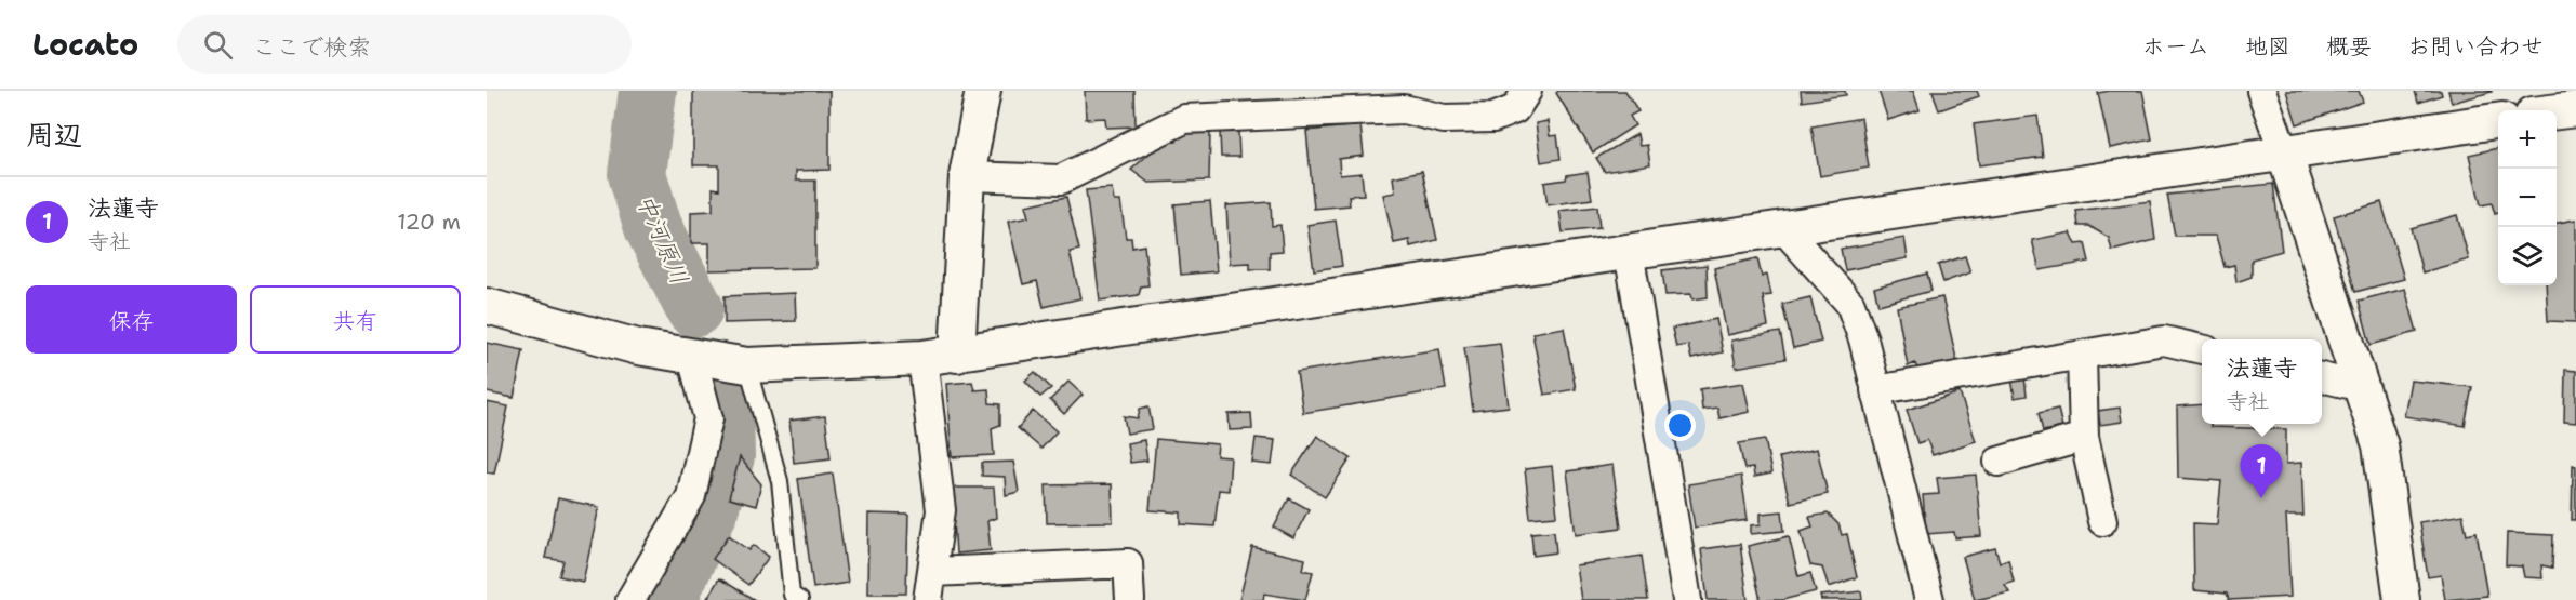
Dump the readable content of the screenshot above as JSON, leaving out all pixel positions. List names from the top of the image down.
{
  "water": ["中河原川"],
  "page": {
    "header": "Locato",
    "search": "ここで検索",
    "nav": [
      "ホーム",
      "地図",
      "概要",
      "お問い合わせ"
    ],
    "heading": "周辺",
    "map_buttons": ["+", "−"],
    "list": [
      {
        "mark": "1",
        "name": "法蓮寺",
        "note": "寺社",
        "value": "120 m"
      }
    ],
    "buttons": ["保存", "共有"],
    "popup": ["法蓮寺", "寺社"],
    "pins": "1"
  }
}
